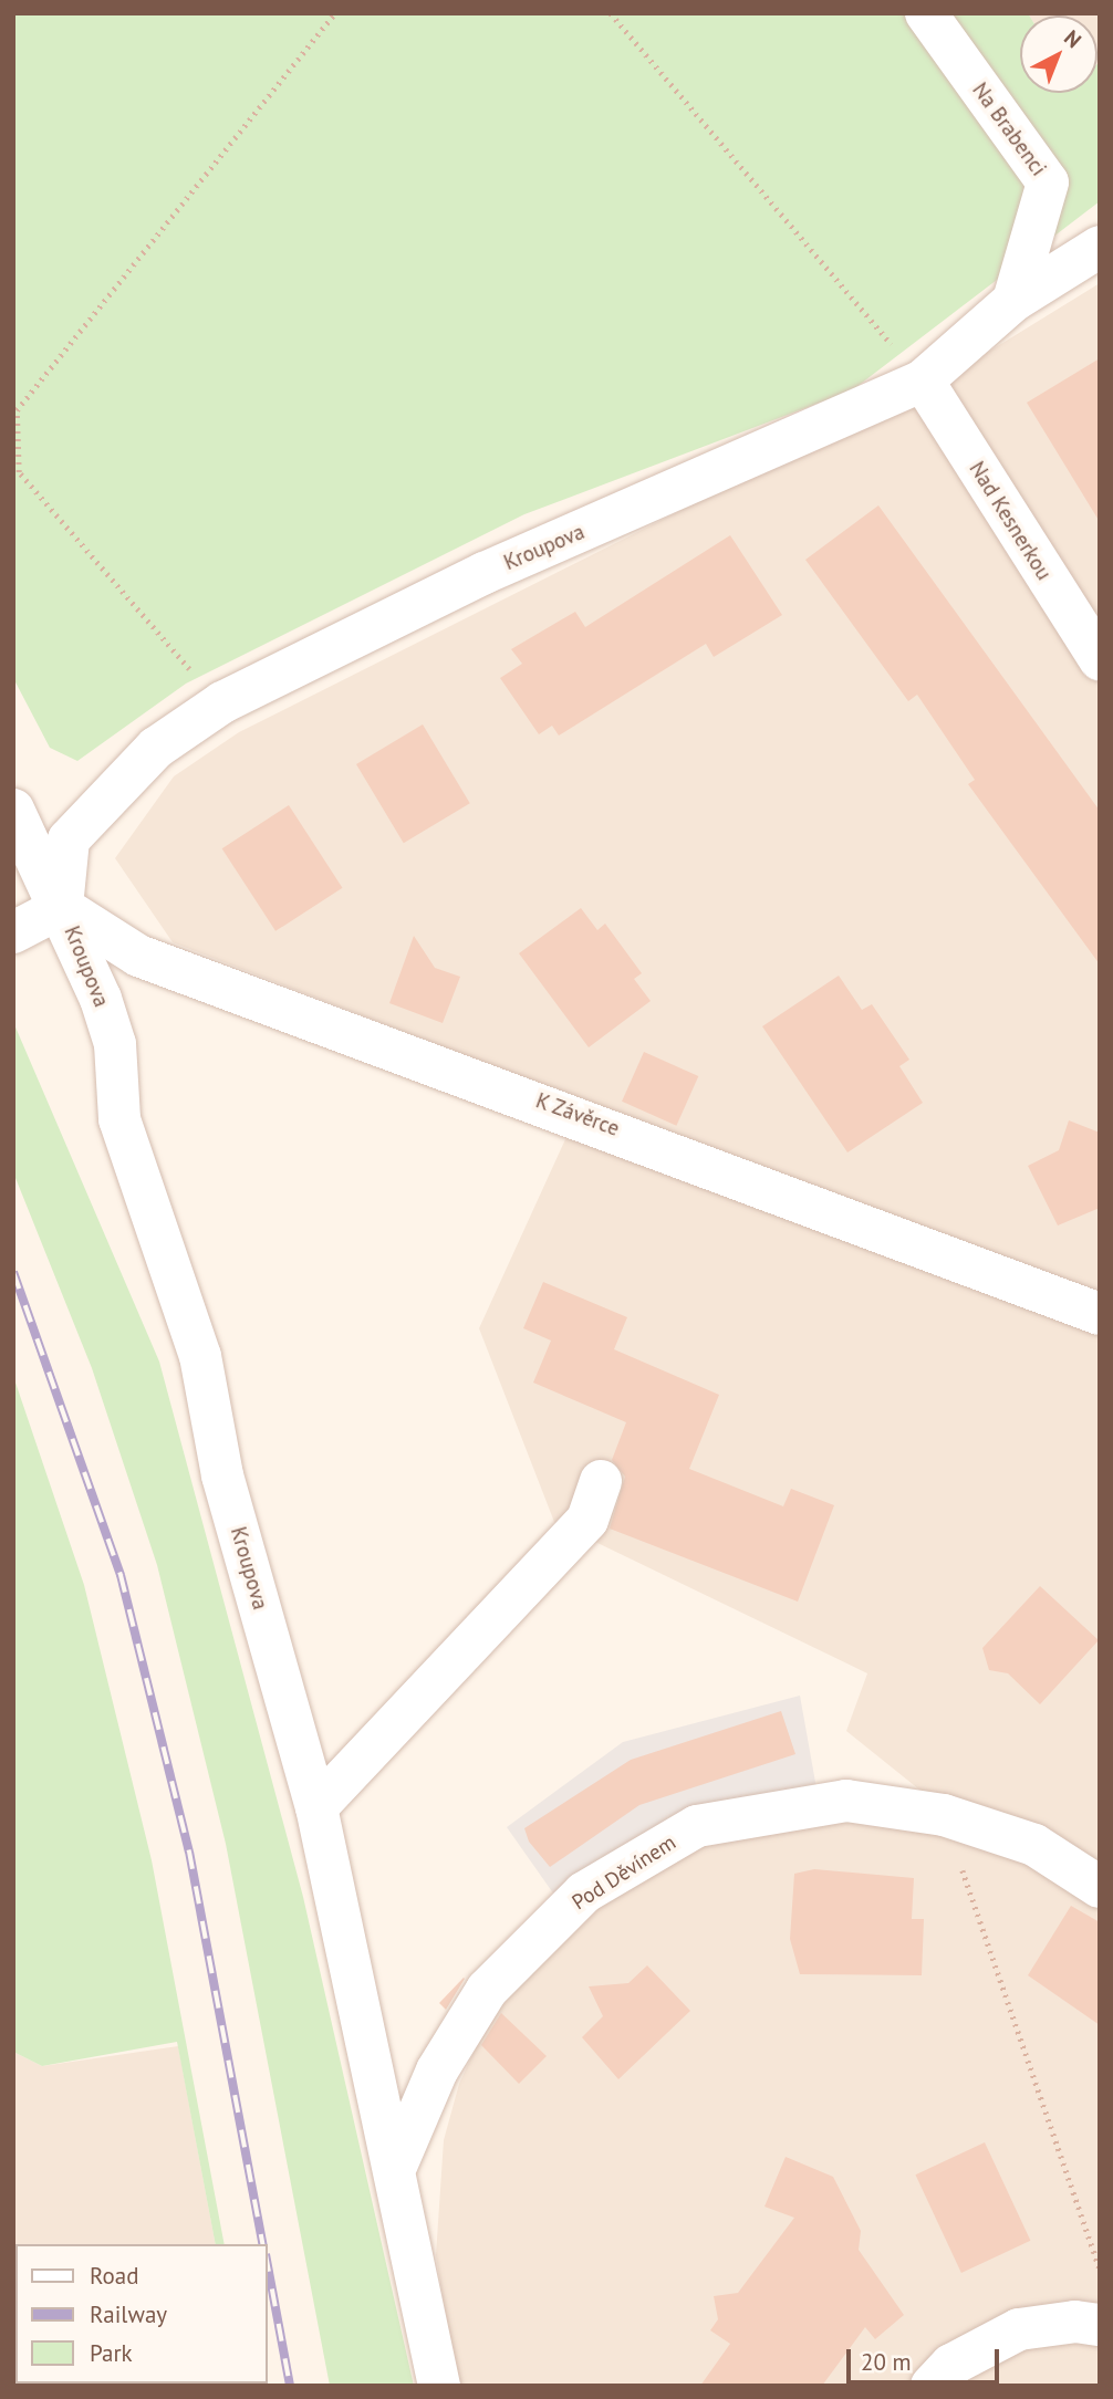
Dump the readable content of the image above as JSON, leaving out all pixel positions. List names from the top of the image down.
{
  "streets": {
    "street": [
      "Na Brabenci",
      "Nad Kesnerkou",
      "Kroupova",
      "K Závěrce",
      "Pod Děvínem"
    ]
  },
  "crossings": [
    ["Na Brabenci", "Kroupova"],
    ["Nad Kesnerkou", "Kroupova"],
    ["Kroupova", "K Závěrce"],
    ["Kroupova", "Pod Děvínem"]
  ],
  "legend": ["Road", "Railway", "Park"],
  "scale_bar": "20 m",
  "north": "top right"
}
